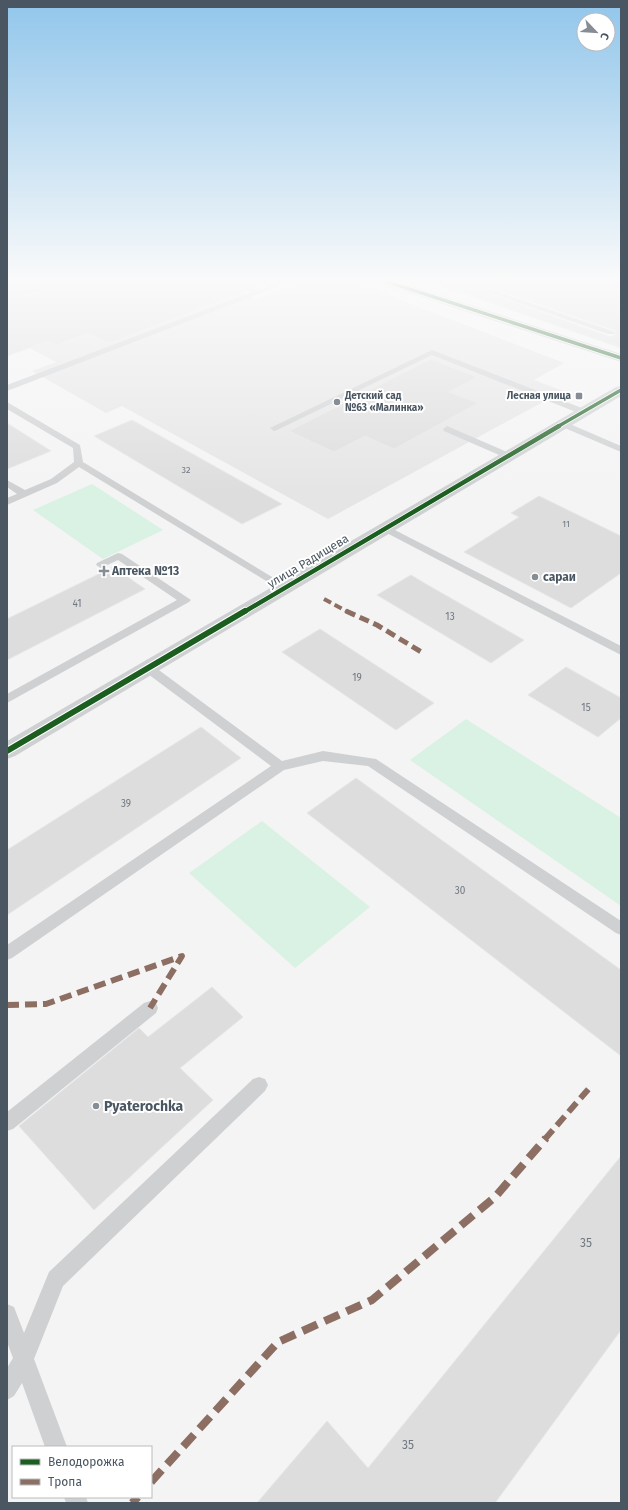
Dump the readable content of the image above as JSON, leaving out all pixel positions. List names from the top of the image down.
{
  "streets": {
    "street": ["улица Радищева"]
  },
  "places": {
    "transit": ["Лесная улица"],
    "other": ["Детский сад №63 «Малинка»", "сараи", "Pyaterochka"],
    "health": ["Аптека №13"]
  },
  "house_numbers": [
    "32",
    "11",
    "41",
    "13",
    "19",
    "15",
    "39",
    "30",
    "35",
    "35"
  ],
  "legend": ["Велодорожка", "Тропа"],
  "north": "bottom right"
}
